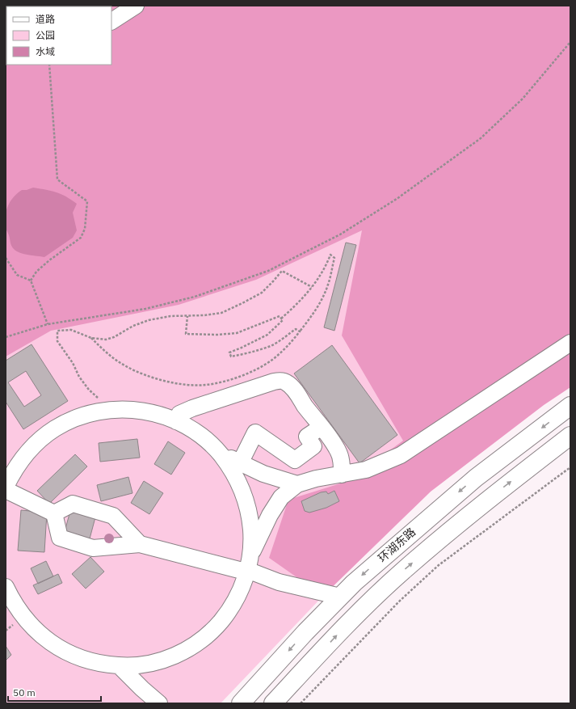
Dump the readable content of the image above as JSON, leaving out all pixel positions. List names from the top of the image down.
{
  "streets": {
    "main road": ["环湖东路"]
  },
  "legend": ["道路", "公园", "水域"],
  "scale_bar": "50 m"
}
